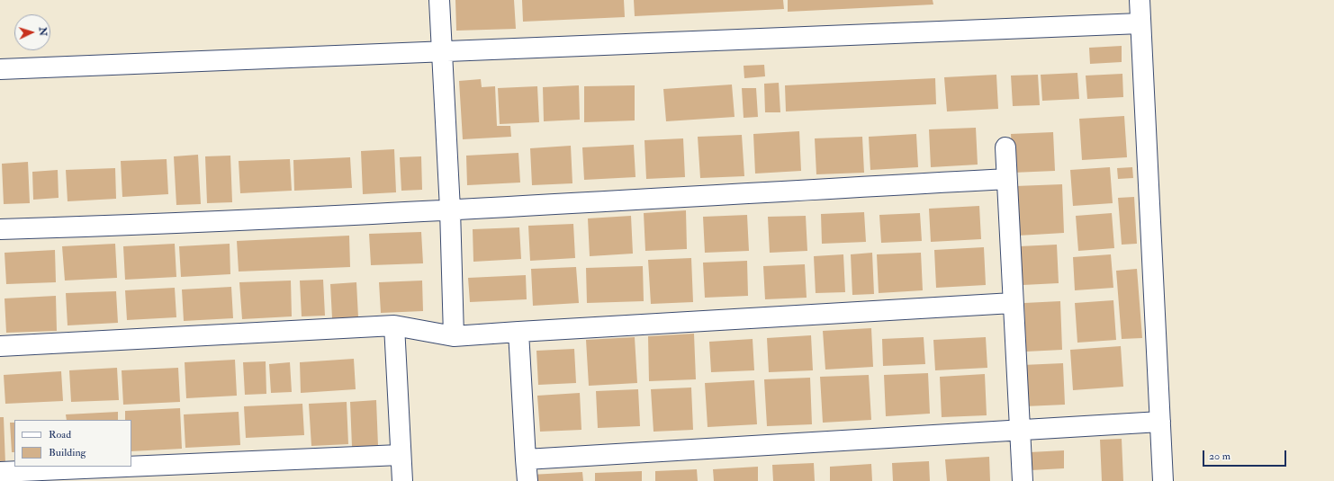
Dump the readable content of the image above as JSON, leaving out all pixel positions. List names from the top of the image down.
{
  "legend": ["Road", "Building"],
  "scale_bar": "20 m",
  "north": "right"
}
